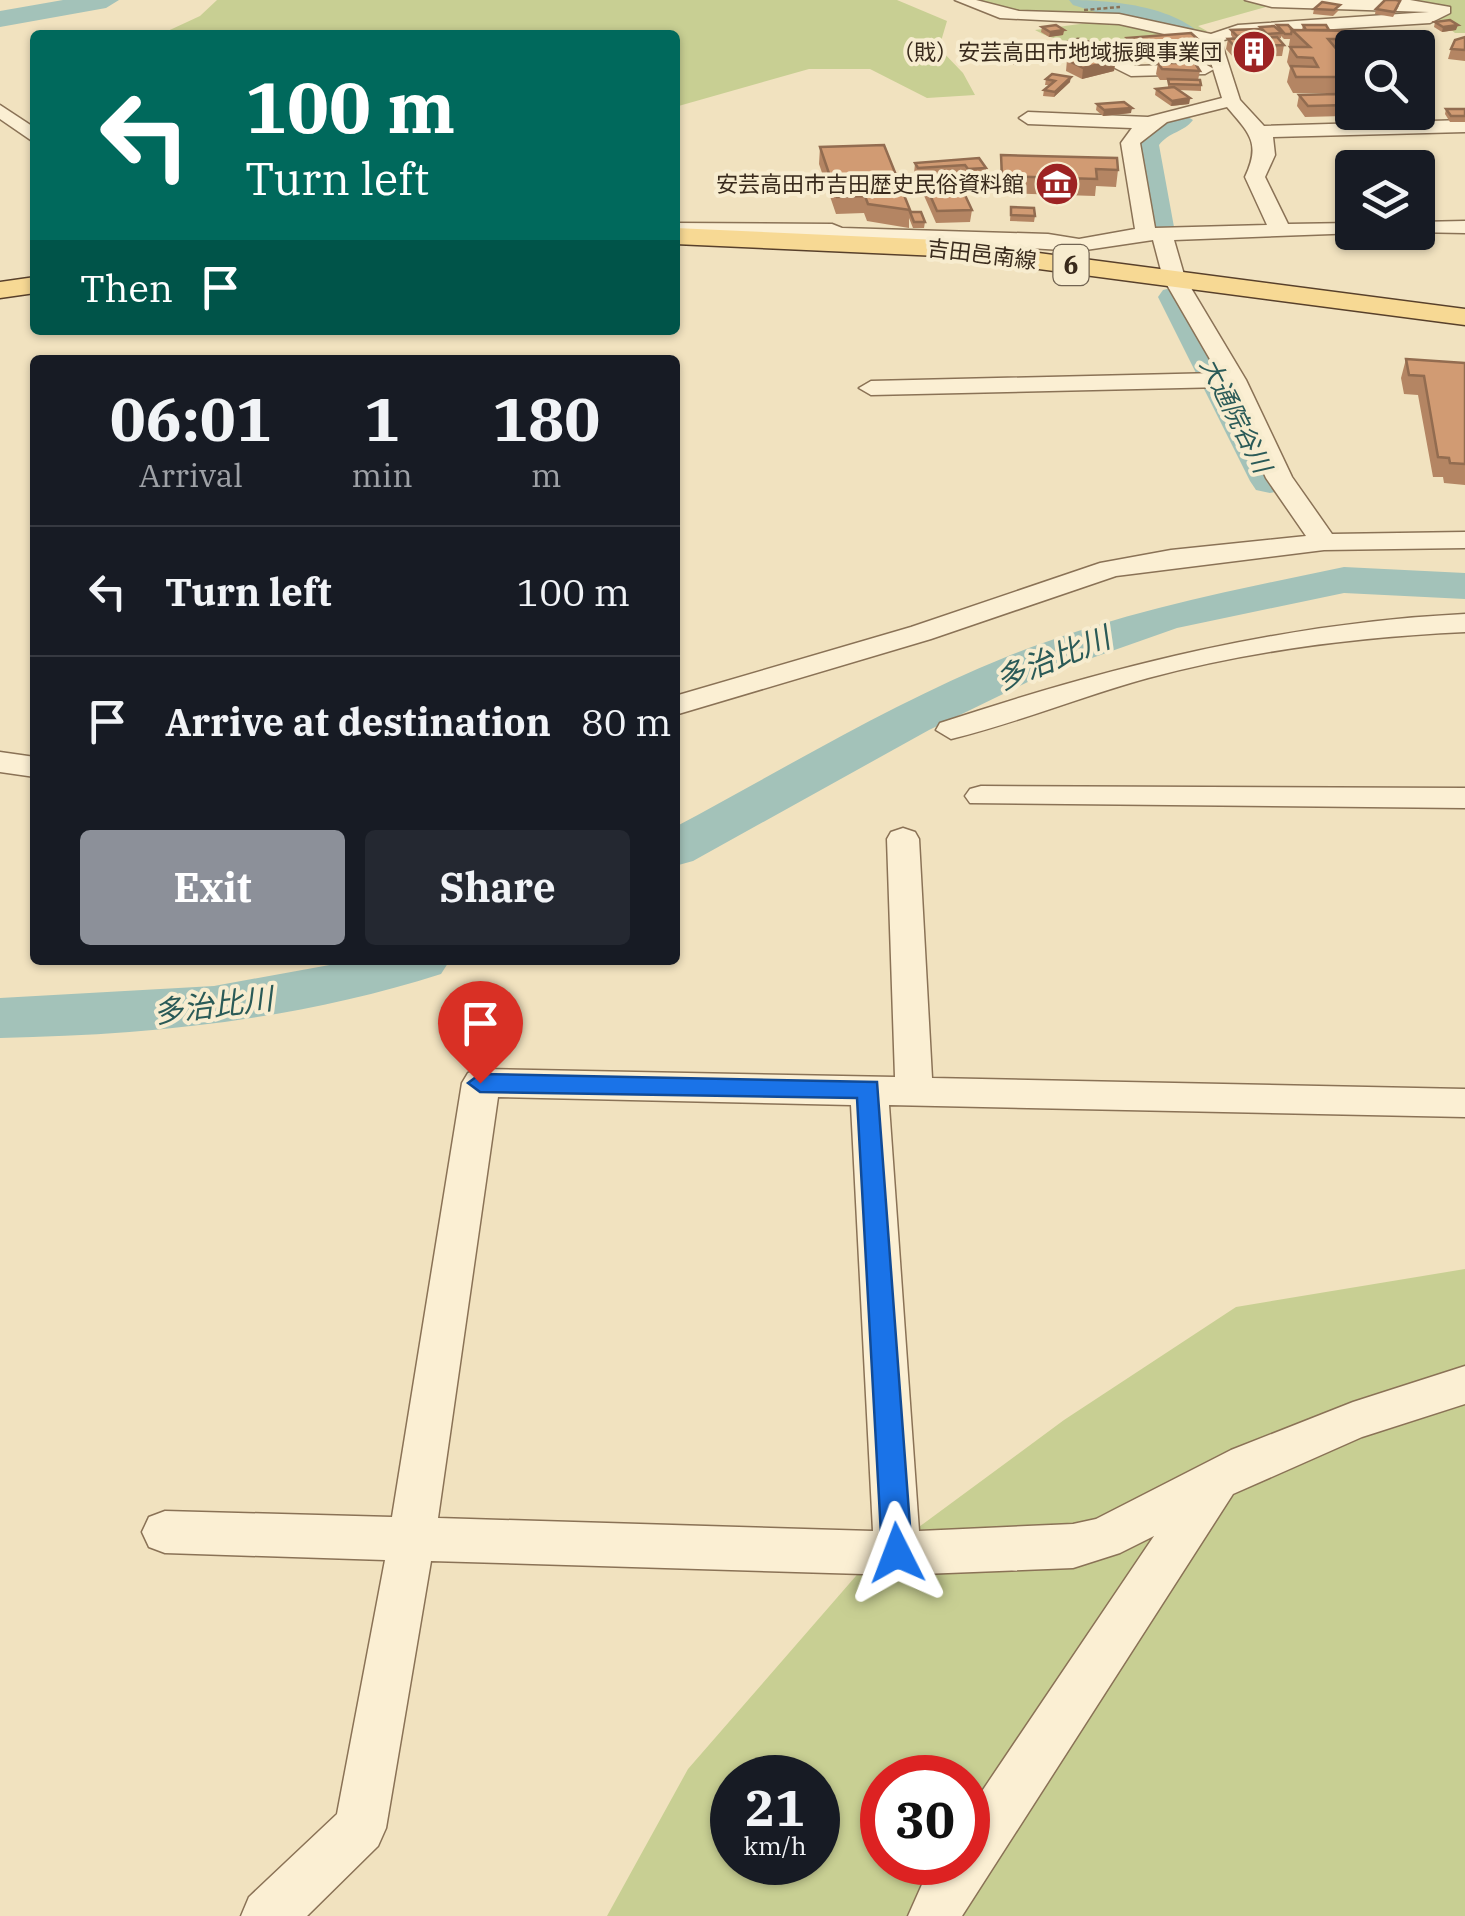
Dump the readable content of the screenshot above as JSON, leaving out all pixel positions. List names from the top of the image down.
{
  "streets": {
    "main road": ["吉田邑南線", "6"]
  },
  "water": ["大通院谷川", "多治比川"],
  "places": {
    "building": ["（戝）安芸高田市地域振興事業団"],
    "museum": ["安芸高田市吉田歴史民俗資料館"]
  },
  "page": {
    "turn": ["100 m", "Turn left"],
    "then": "Then",
    "eta": [
      "06:01",
      "Arrival",
      "1",
      "min",
      "180",
      "m"
    ],
    "list": [
      {
        "name": "Turn left",
        "value": "100 m"
      },
      {
        "name": "Arrive at destination",
        "value": "80 m"
      }
    ],
    "buttons": ["Exit", "Share"],
    "speed": "21 km/h",
    "limit": "30"
  }
}
